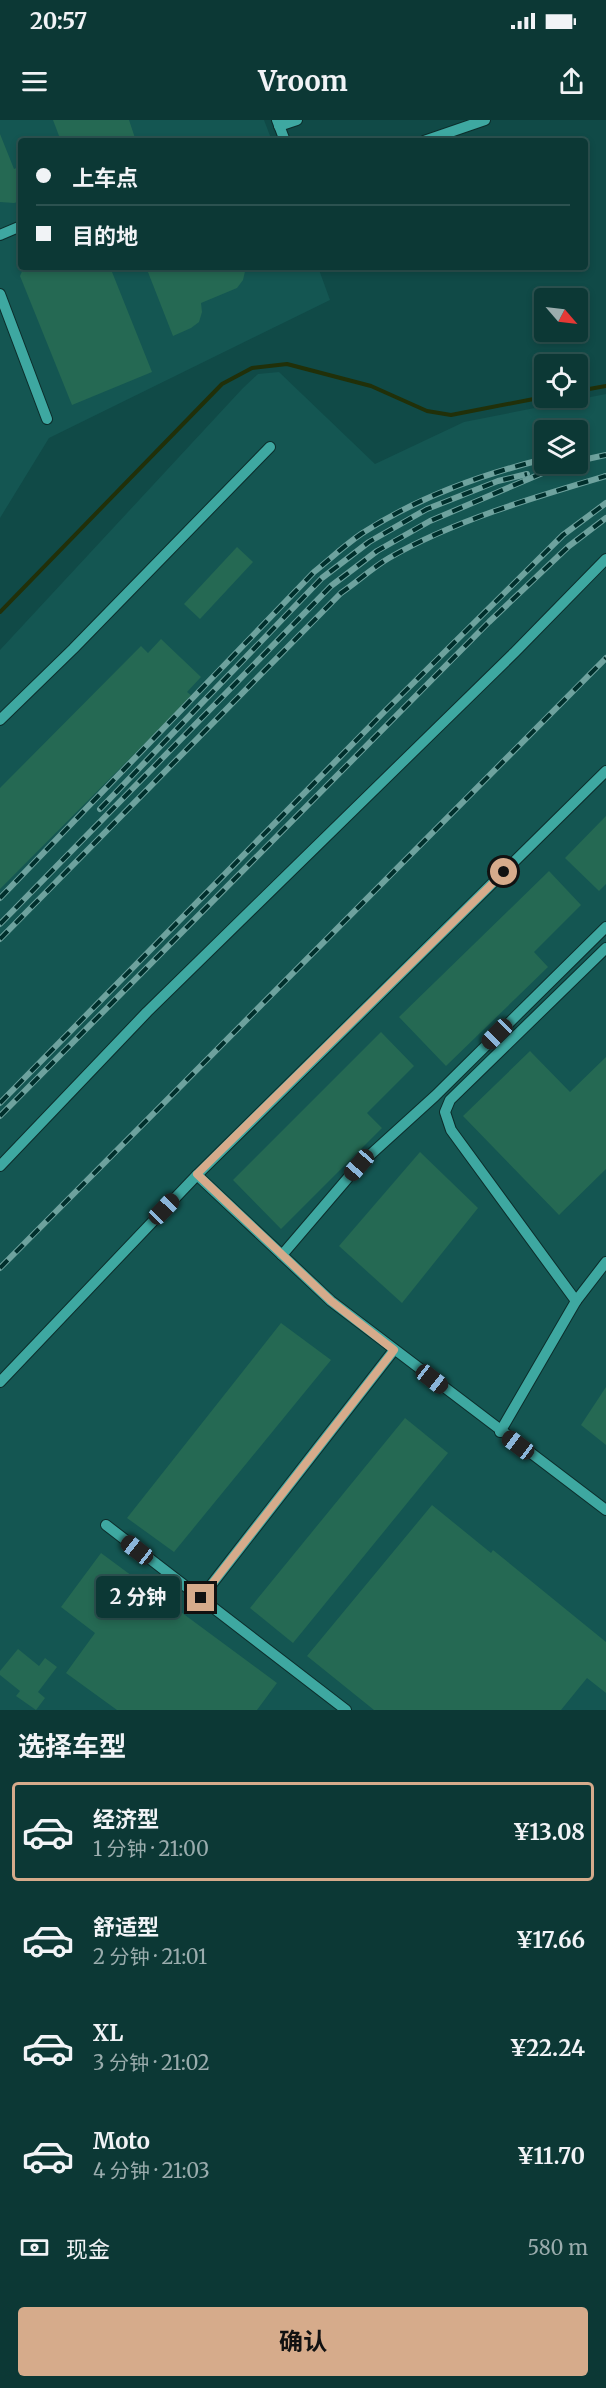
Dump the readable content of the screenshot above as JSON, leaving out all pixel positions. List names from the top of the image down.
{
  "north": "bottom right",
  "page": {
    "status": "20:57",
    "header": "Vroom",
    "banner": ["上车点", "目的地"],
    "bubble": "2 分钟",
    "heading": "选择车型",
    "list": [
      {
        "name": "经济型",
        "note": "1 分钟 · 21:00",
        "value": "¥13.08"
      },
      {
        "name": "舒适型",
        "note": "2 分钟 · 21:01",
        "value": "¥17.66"
      },
      {
        "name": "XL",
        "note": "3 分钟 · 21:02",
        "value": "¥22.24"
      },
      {
        "name": "Moto",
        "note": "4 分钟 · 21:03",
        "value": "¥11.70"
      }
    ],
    "pay": ["现金", "580 m"],
    "buttons": "确认"
  }
}
